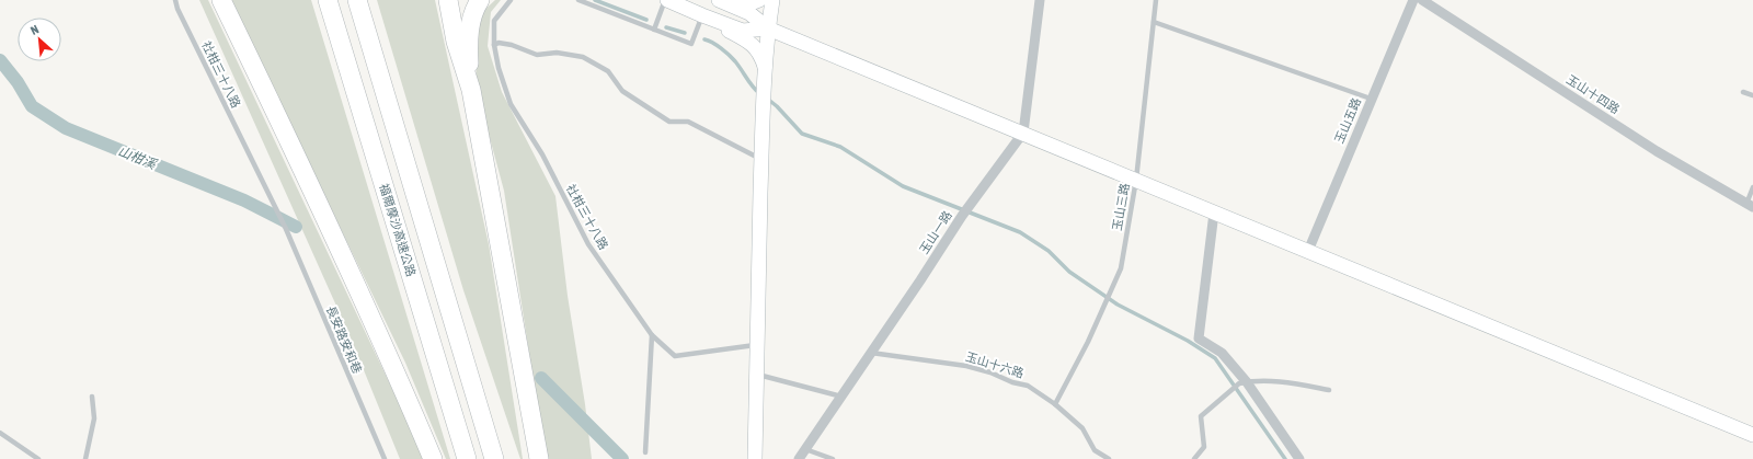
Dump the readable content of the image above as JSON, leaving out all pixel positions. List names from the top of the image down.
{
  "streets": {
    "highway": ["福爾摩沙高速公路"],
    "street": ["玉山十四路", "玉山五路", "玉山一路"],
    "lane": [
      "社柑三十八路",
      "玉山三路",
      "長安路安和巷",
      "玉山十六路"
    ]
  },
  "crossings": [
    ["社柑三十八路", "長安路安和巷"],
    ["玉山三路", "玉山十六路"],
    ["玉山一路", "玉山十六路"]
  ],
  "water": ["山柑溪"],
  "north": "top left"
}
